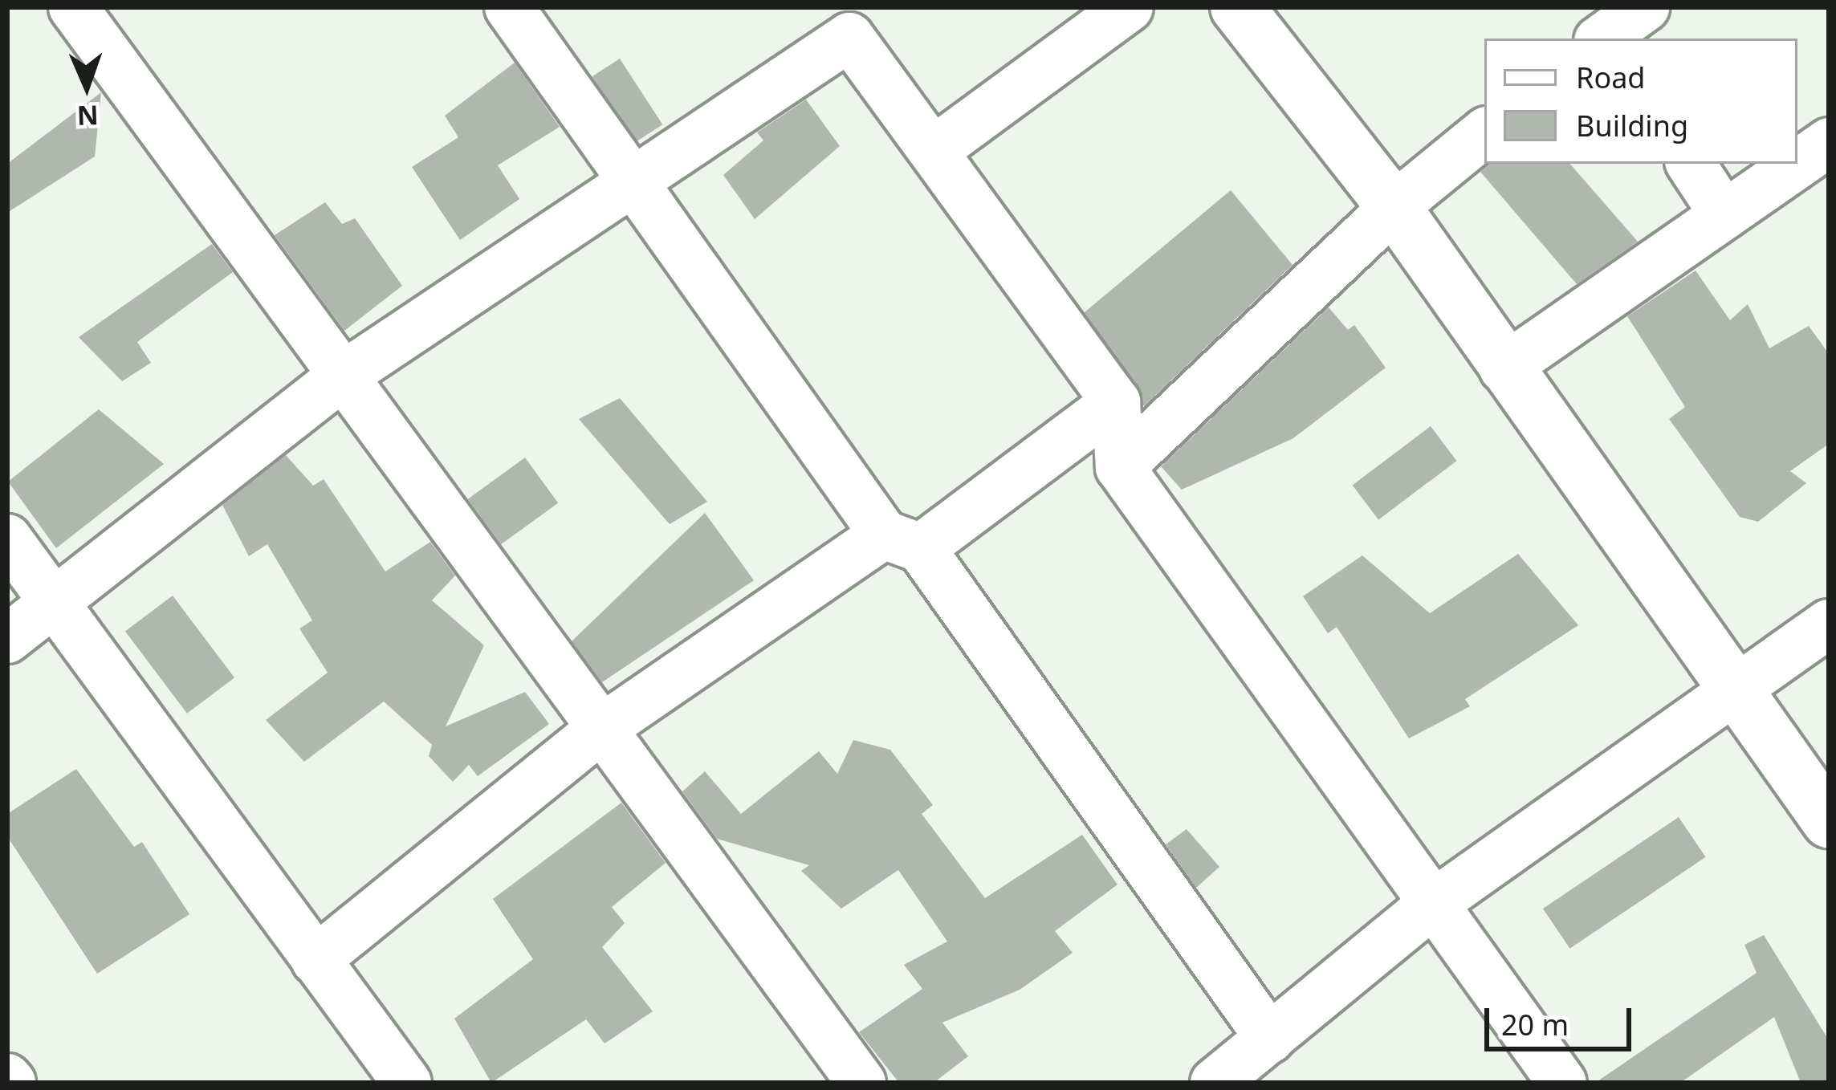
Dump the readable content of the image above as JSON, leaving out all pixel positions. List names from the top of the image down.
{
  "legend": ["Road", "Building"],
  "scale_bar": "20 m",
  "north": "bottom"
}
